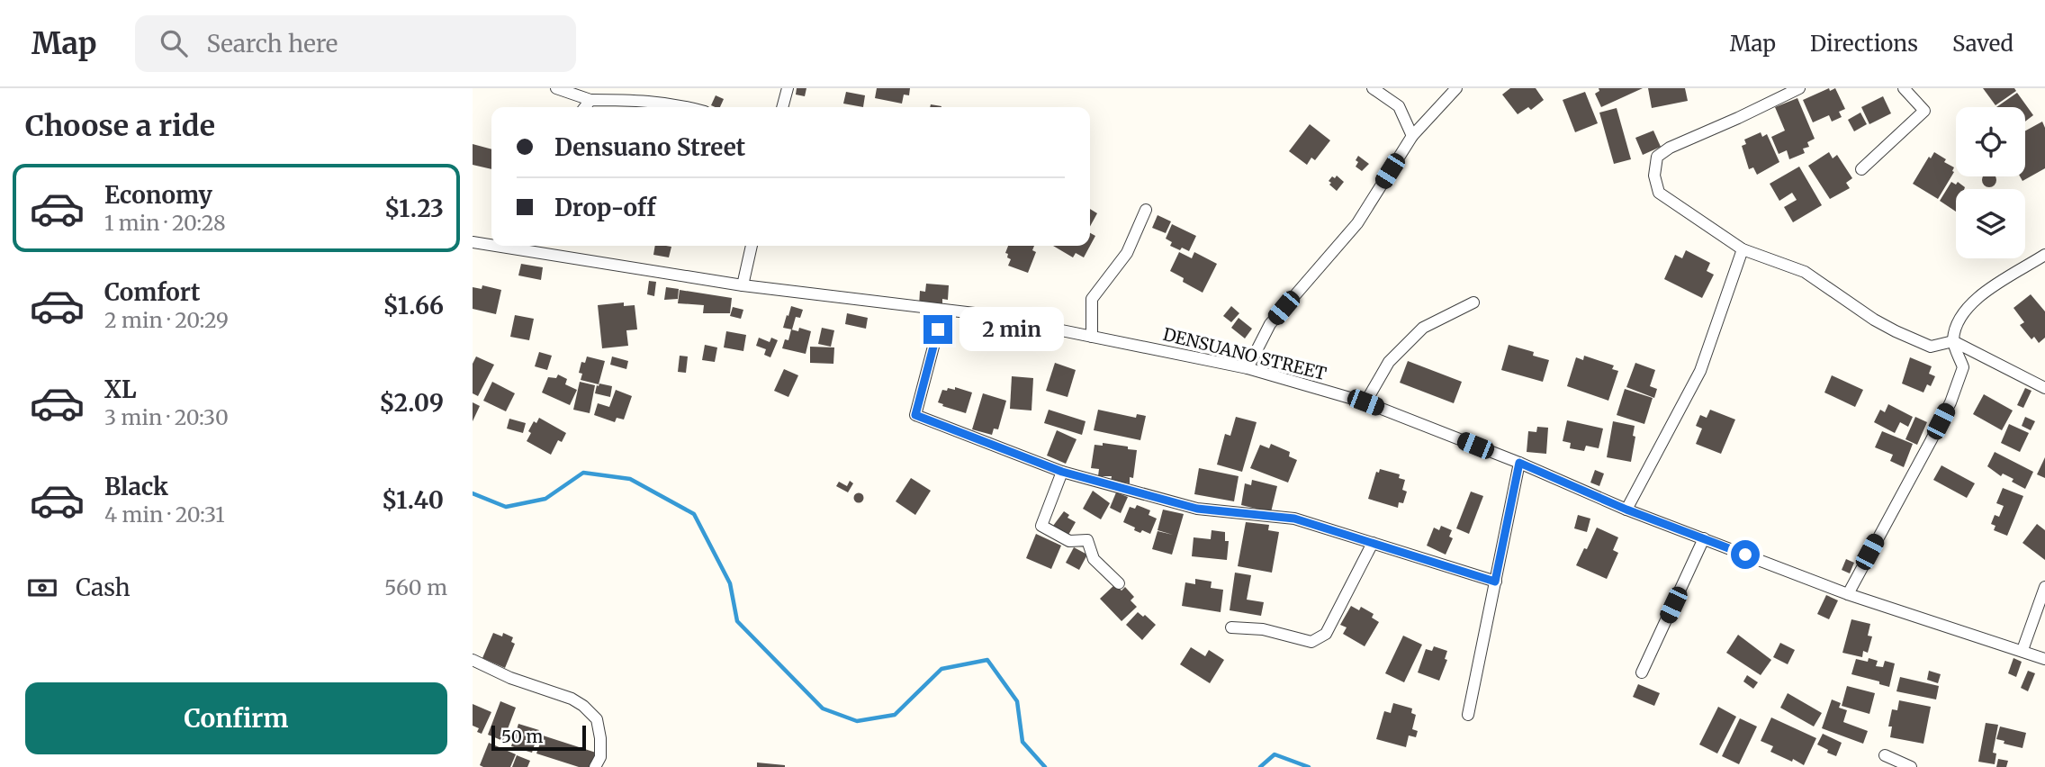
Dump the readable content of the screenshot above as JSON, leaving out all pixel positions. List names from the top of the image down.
{
  "streets": {
    "street": ["DENSUANO STREET"]
  },
  "scale_bar": "50 m",
  "page": {
    "header": "Map",
    "search": "Search here",
    "nav": ["Map", "Directions", "Saved"],
    "heading": "Choose a ride",
    "banner": ["Densuano Street", "Drop-off"],
    "list": [
      {
        "name": "Economy",
        "note": "1 min · 20:28",
        "value": "$1.23"
      },
      {
        "name": "Comfort",
        "note": "2 min · 20:29",
        "value": "$1.66"
      },
      {
        "name": "XL",
        "note": "3 min · 20:30",
        "value": "$2.09"
      },
      {
        "name": "Black",
        "note": "4 min · 20:31",
        "value": "$1.40"
      }
    ],
    "bubble": "2 min",
    "pay": ["Cash", "560 m"],
    "buttons": "Confirm",
    "scale": "50 m"
  }
}
